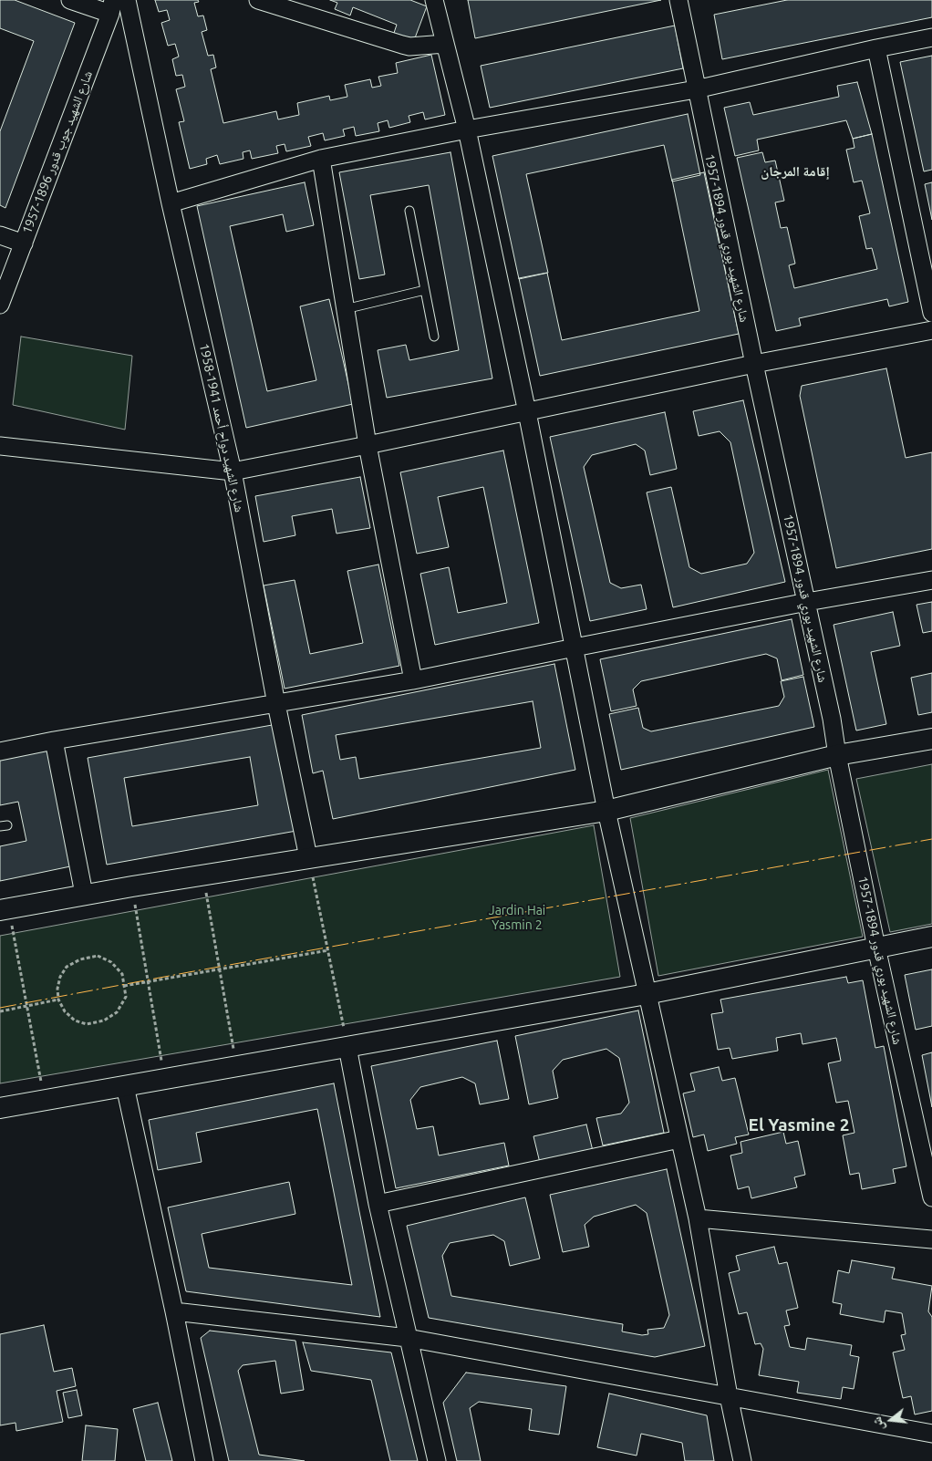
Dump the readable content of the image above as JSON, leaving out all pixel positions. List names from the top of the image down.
{
  "streets": {
    "street": ["شارع الشهيد جوب قدور 1896-1957", "شارع الشهيد بوري قدور 1894-1957", "شارع الشهيد دواح أحمد 1941-1958"]
  },
  "districts": ["إقامة المرجان", "El Yasmine 2"],
  "parks": ["Jardin Hai Yasmin 2"],
  "north": "left"
}
